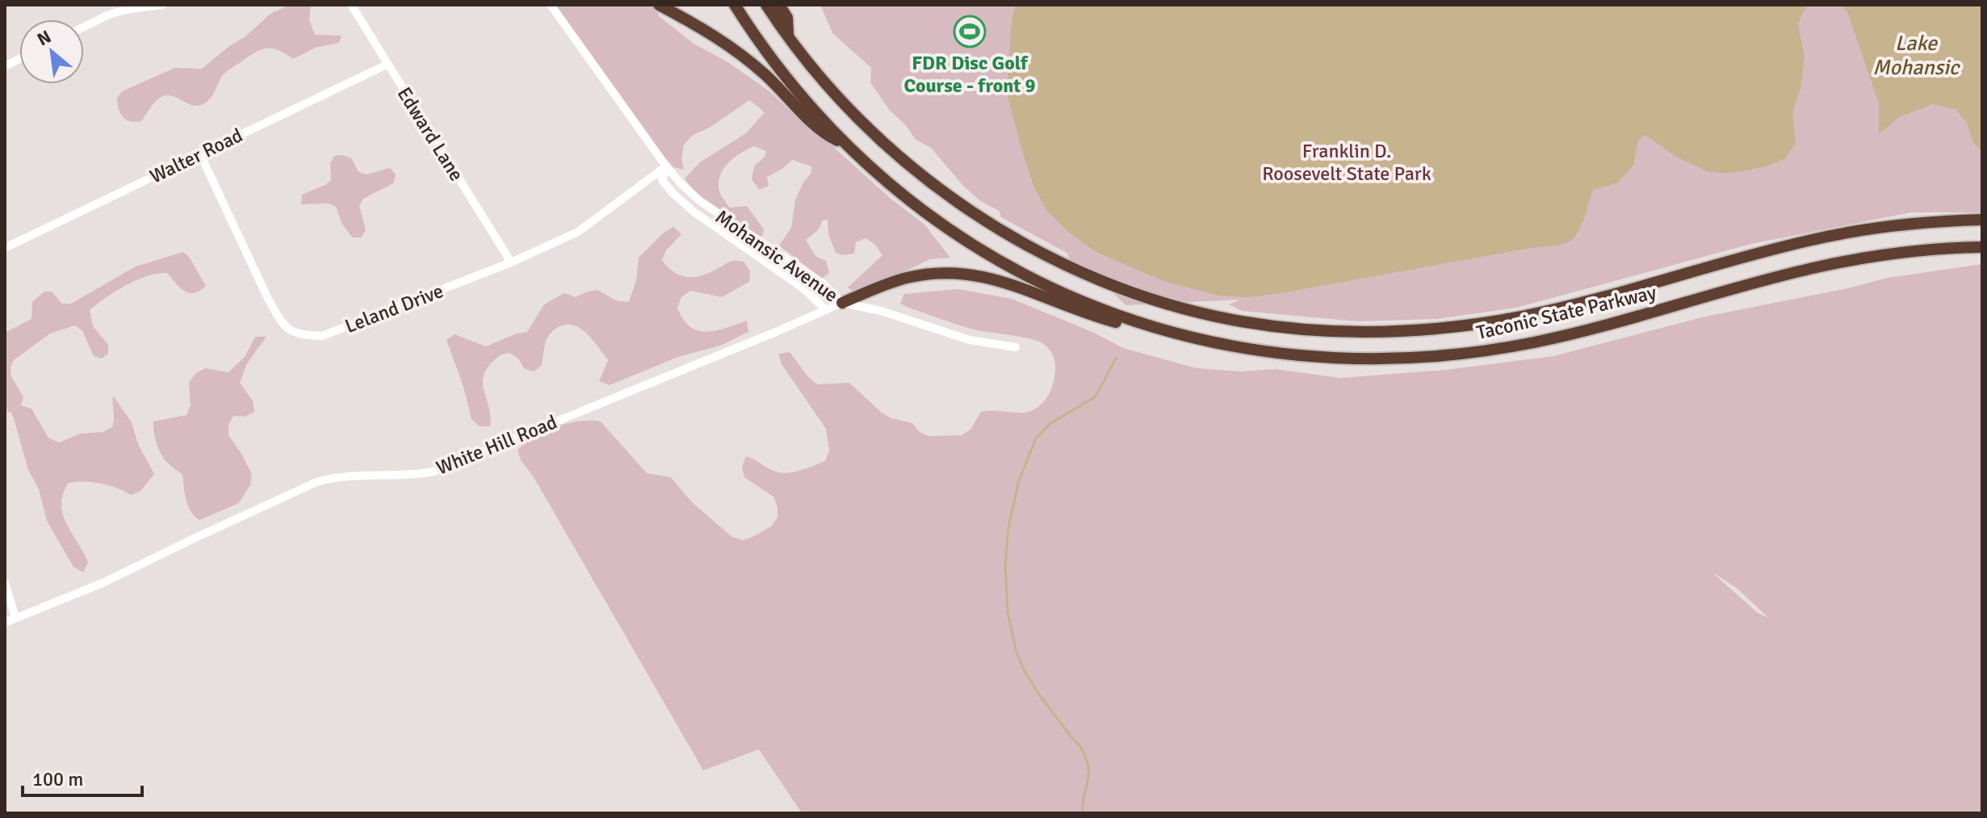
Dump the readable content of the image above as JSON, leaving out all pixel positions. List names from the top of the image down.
{
  "streets": {
    "highway": ["Taconic State Parkway"],
    "street": [
      "Edward Lane",
      "Walter Road",
      "Mohansic Avenue",
      "Leland Drive",
      "White Hill Road"
    ]
  },
  "crossings": [
    ["Edward Lane", "Walter Road"],
    ["Edward Lane", "Leland Drive"],
    ["Walter Road", "Leland Drive"],
    ["Mohansic Avenue", "Leland Drive"],
    ["Mohansic Avenue", "White Hill Road"]
  ],
  "water": ["Lake Mohansic"],
  "parks": ["Franklin D. Roosevelt State Park"],
  "places": {
    "sports": ["FDR Disc Golf Course - front 9"]
  },
  "scale_bar": "100 m",
  "north": "top left"
}
